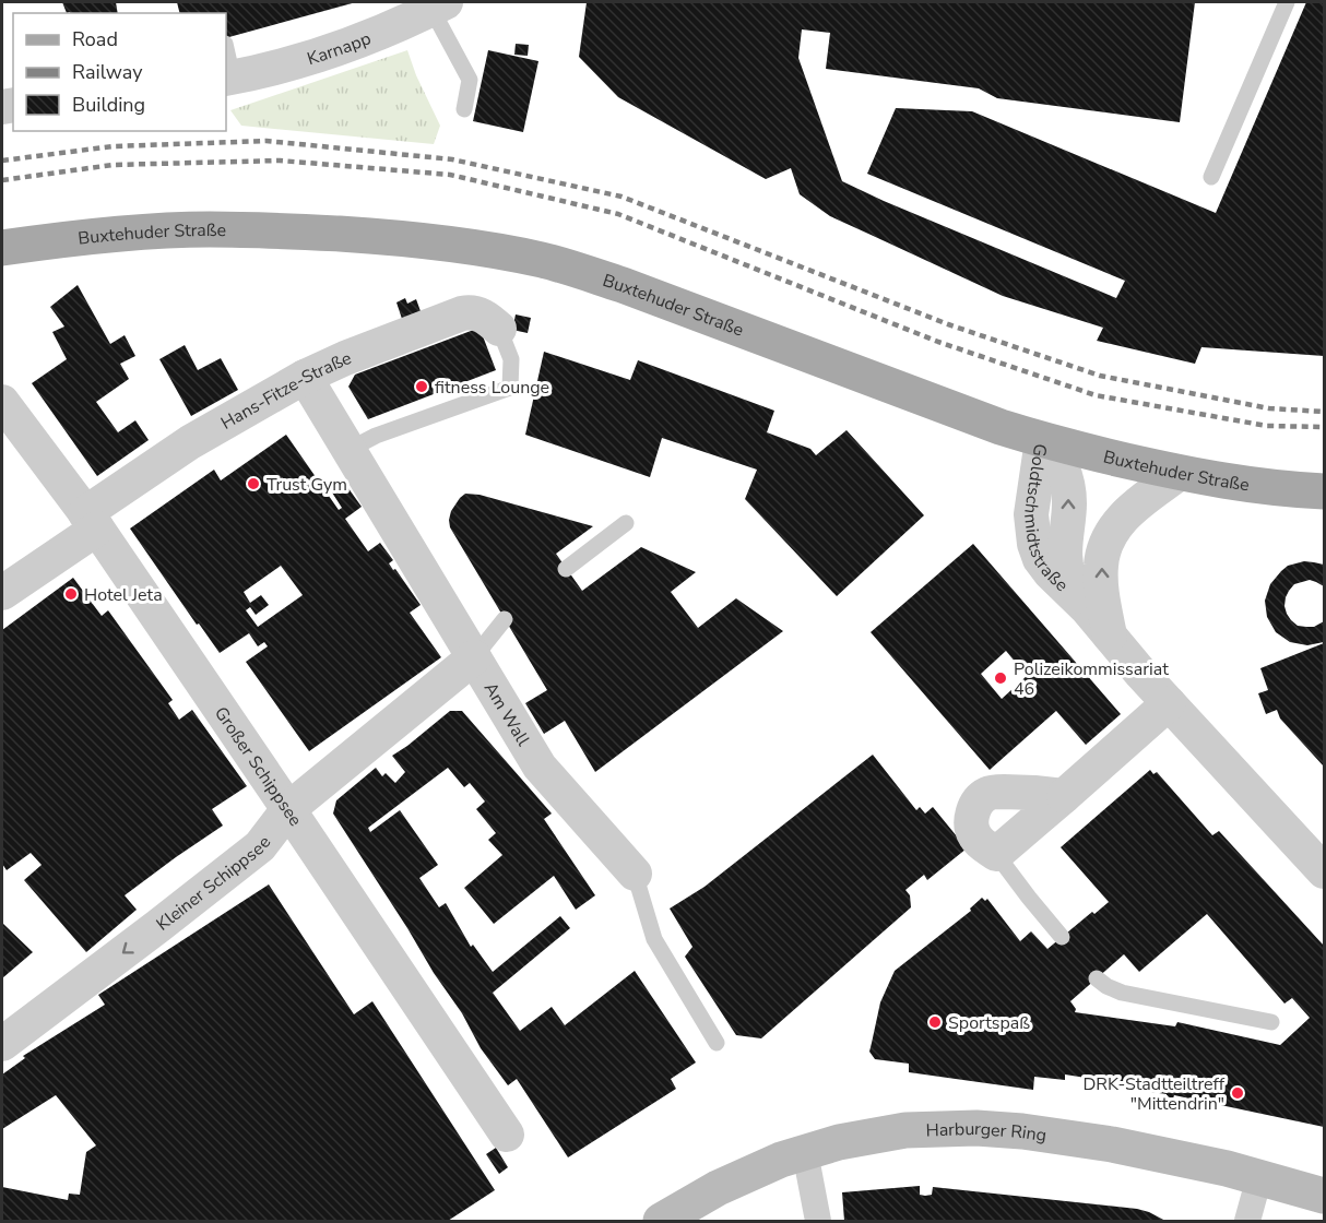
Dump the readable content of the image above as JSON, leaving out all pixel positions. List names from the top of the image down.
{
  "streets": {
    "main road": ["Buxtehuder Straße", "Harburger Ring"],
    "street": [
      "Karnapp",
      "Hans-Fitze-Straße",
      "Goldtschmidtstraße",
      "Am Wall",
      "Großer Schippsee",
      "Kleiner Schippsee"
    ]
  },
  "crossings": [
    ["Buxtehuder Straße", "Goldtschmidtstraße"],
    ["Hans-Fitze-Straße", "Am Wall"],
    ["Hans-Fitze-Straße", "Großer Schippsee"],
    ["Am Wall", "Kleiner Schippsee"],
    ["Großer Schippsee", "Kleiner Schippsee"]
  ],
  "one_way": ["Kleiner Schippsee"],
  "places": [
    "fitness Lounge",
    "Trust Gym",
    "Hotel Jeta",
    "Polizeikommissariat 46",
    "Sportspaß",
    "DRK-Stadtteiltreff \"Mittendrin\""
  ],
  "legend": ["Road", "Railway", "Building"]
}
